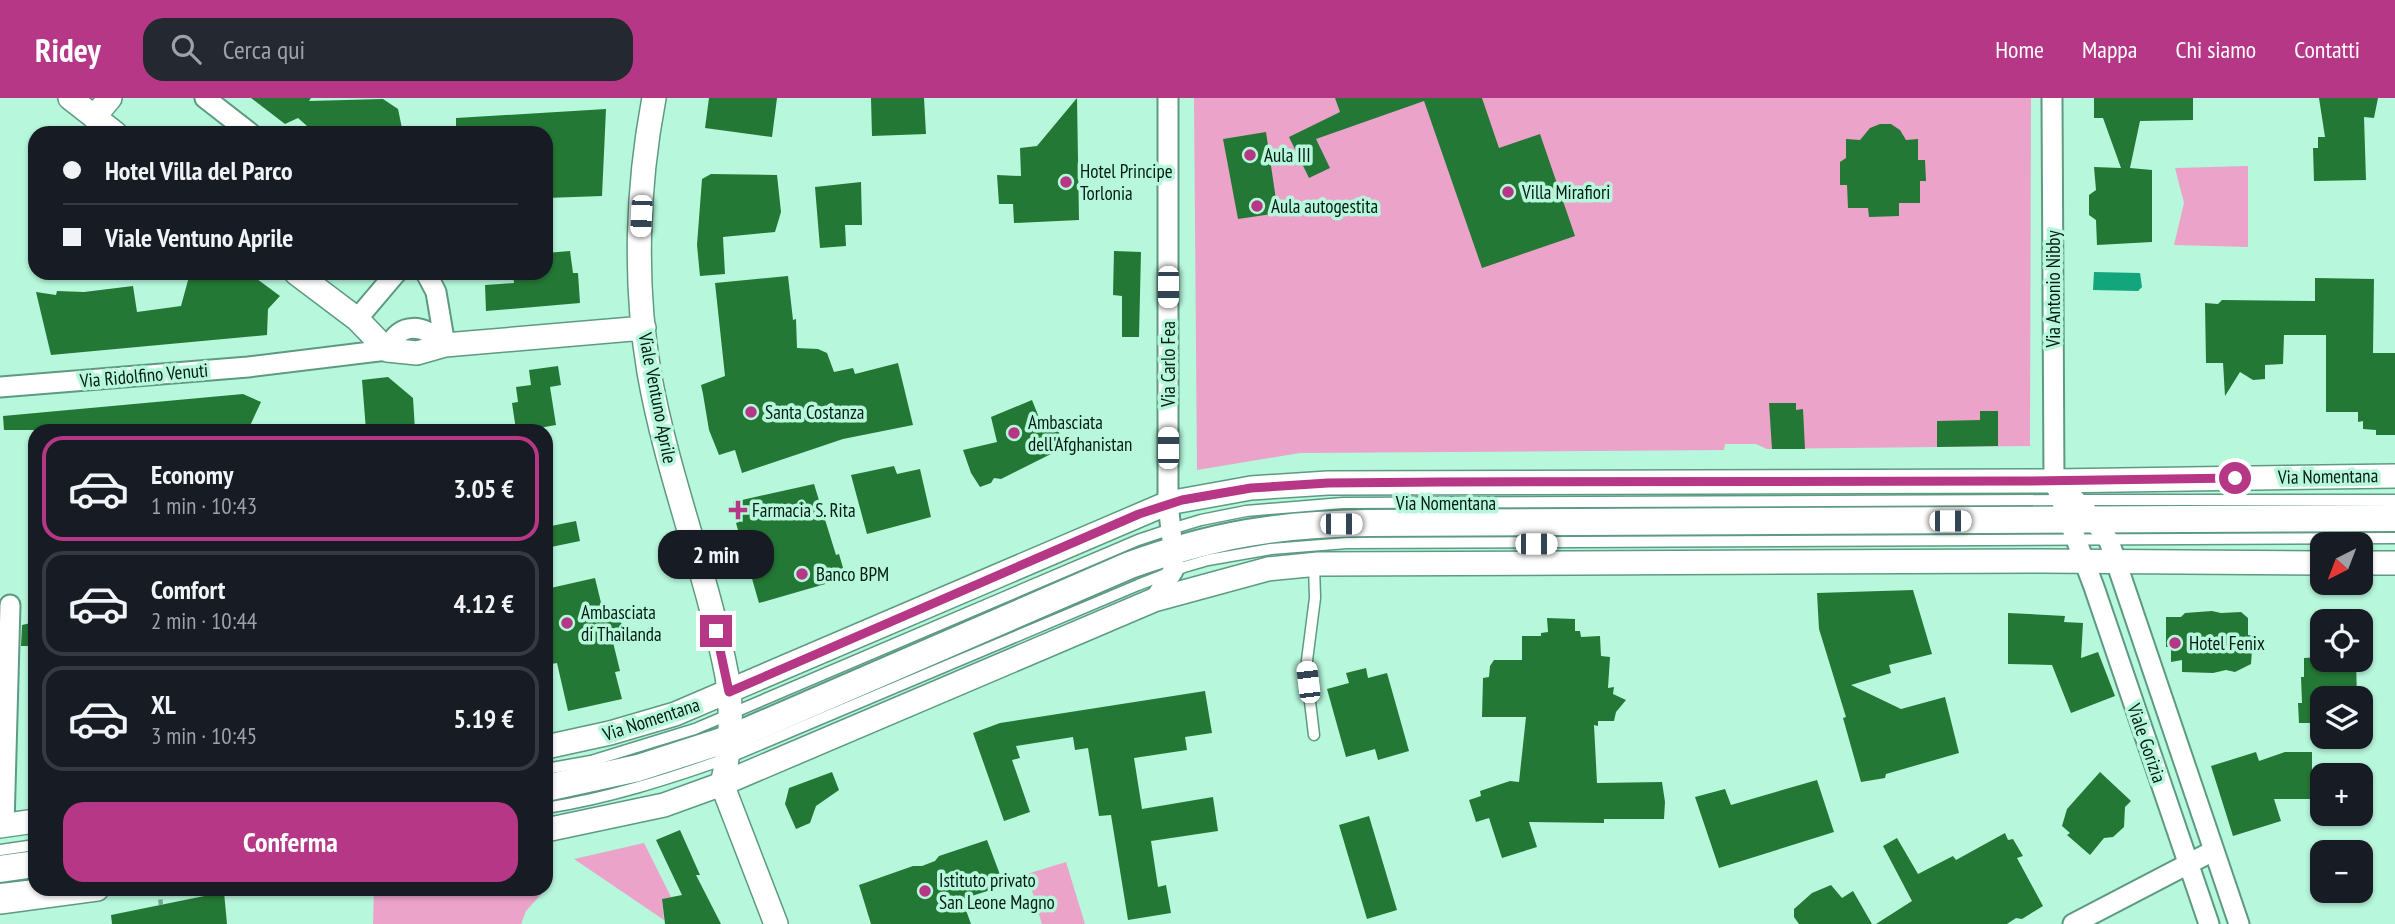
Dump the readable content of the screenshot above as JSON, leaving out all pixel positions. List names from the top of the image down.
{
  "streets": {
    "main road": ["Via Nomentana"],
    "street": [
      "Via Antonio Nibby",
      "Via Carlo Fea",
      "Via Ridolfino Venuti",
      "Viale Ventuno Aprile",
      "Viale Gorizia"
    ]
  },
  "crossings": [
    ["Via Antonio Nibby", "Via Nomentana"],
    ["Via Antonio Nibby", "Viale Gorizia"],
    ["Via Carlo Fea", "Via Nomentana"],
    ["Viale Ventuno Aprile", "Via Nomentana"],
    ["Via Nomentana", "Viale Gorizia"]
  ],
  "places": {
    "other": [
      "Aula III",
      "Hotel Principe Torlonia",
      "Villa Mirafiori",
      "Aula autogestita",
      "Santa Costanza",
      "Ambasciata dell'Afghanistan",
      "Banco BPM",
      "Ambasciata di Thailanda",
      "Hotel Fenix",
      "Istituto privato San Leone Magno"
    ],
    "health": ["Farmacia S. Rita"]
  },
  "north": "bottom left",
  "page": {
    "header": "Ridey",
    "search": "Cerca qui",
    "nav": [
      "Home",
      "Mappa",
      "Chi siamo",
      "Contatti"
    ],
    "banner": ["Hotel Villa del Parco", "Viale Ventuno Aprile"],
    "list": [
      {
        "name": "Economy",
        "note": "1 min · 10:43",
        "value": "3.05 €"
      },
      {
        "name": "Comfort",
        "note": "2 min · 10:44",
        "value": "4.12 €"
      },
      {
        "name": "XL",
        "note": "3 min · 10:45",
        "value": "5.19 €"
      }
    ],
    "bubble": "2 min",
    "map_buttons": ["+", "−"],
    "buttons": "Conferma"
  }
}
